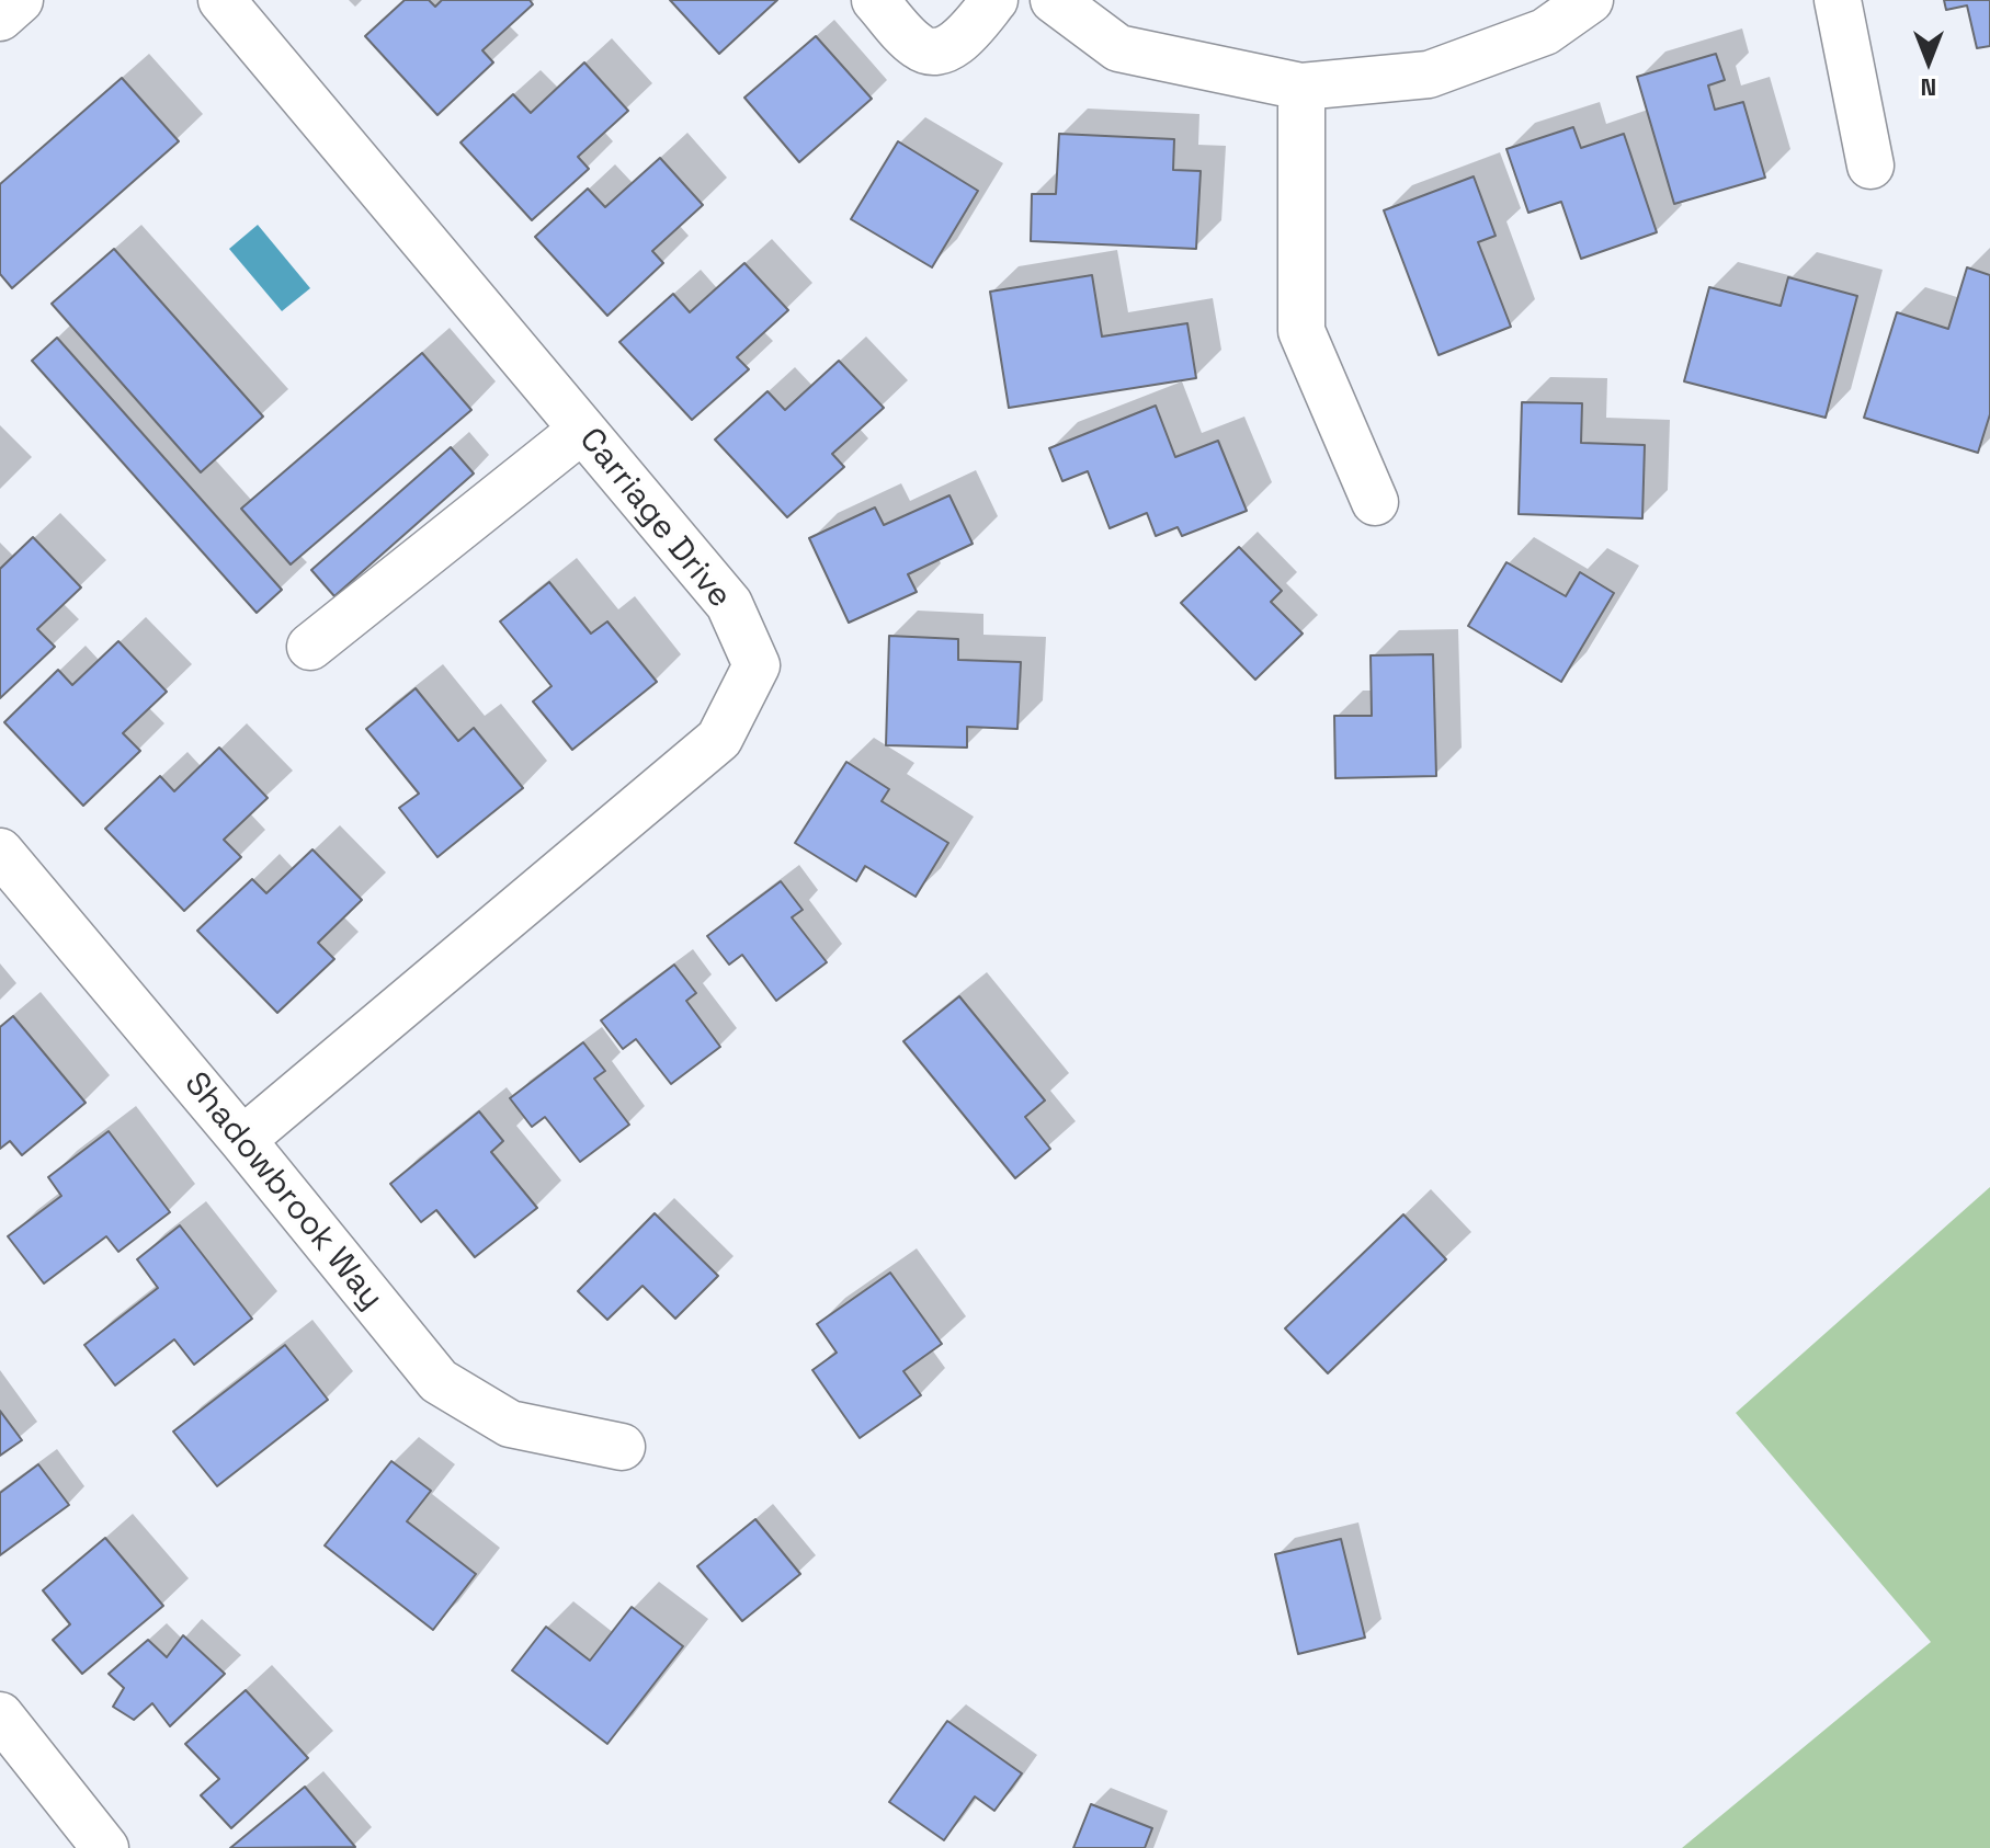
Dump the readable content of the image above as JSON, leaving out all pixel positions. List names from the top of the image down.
{
  "streets": {
    "street": ["Carriage Drive", "Shadowbrook Way"]
  },
  "crossings": [
    ["Carriage Drive", "Shadowbrook Way"]
  ],
  "north": "bottom"
}
